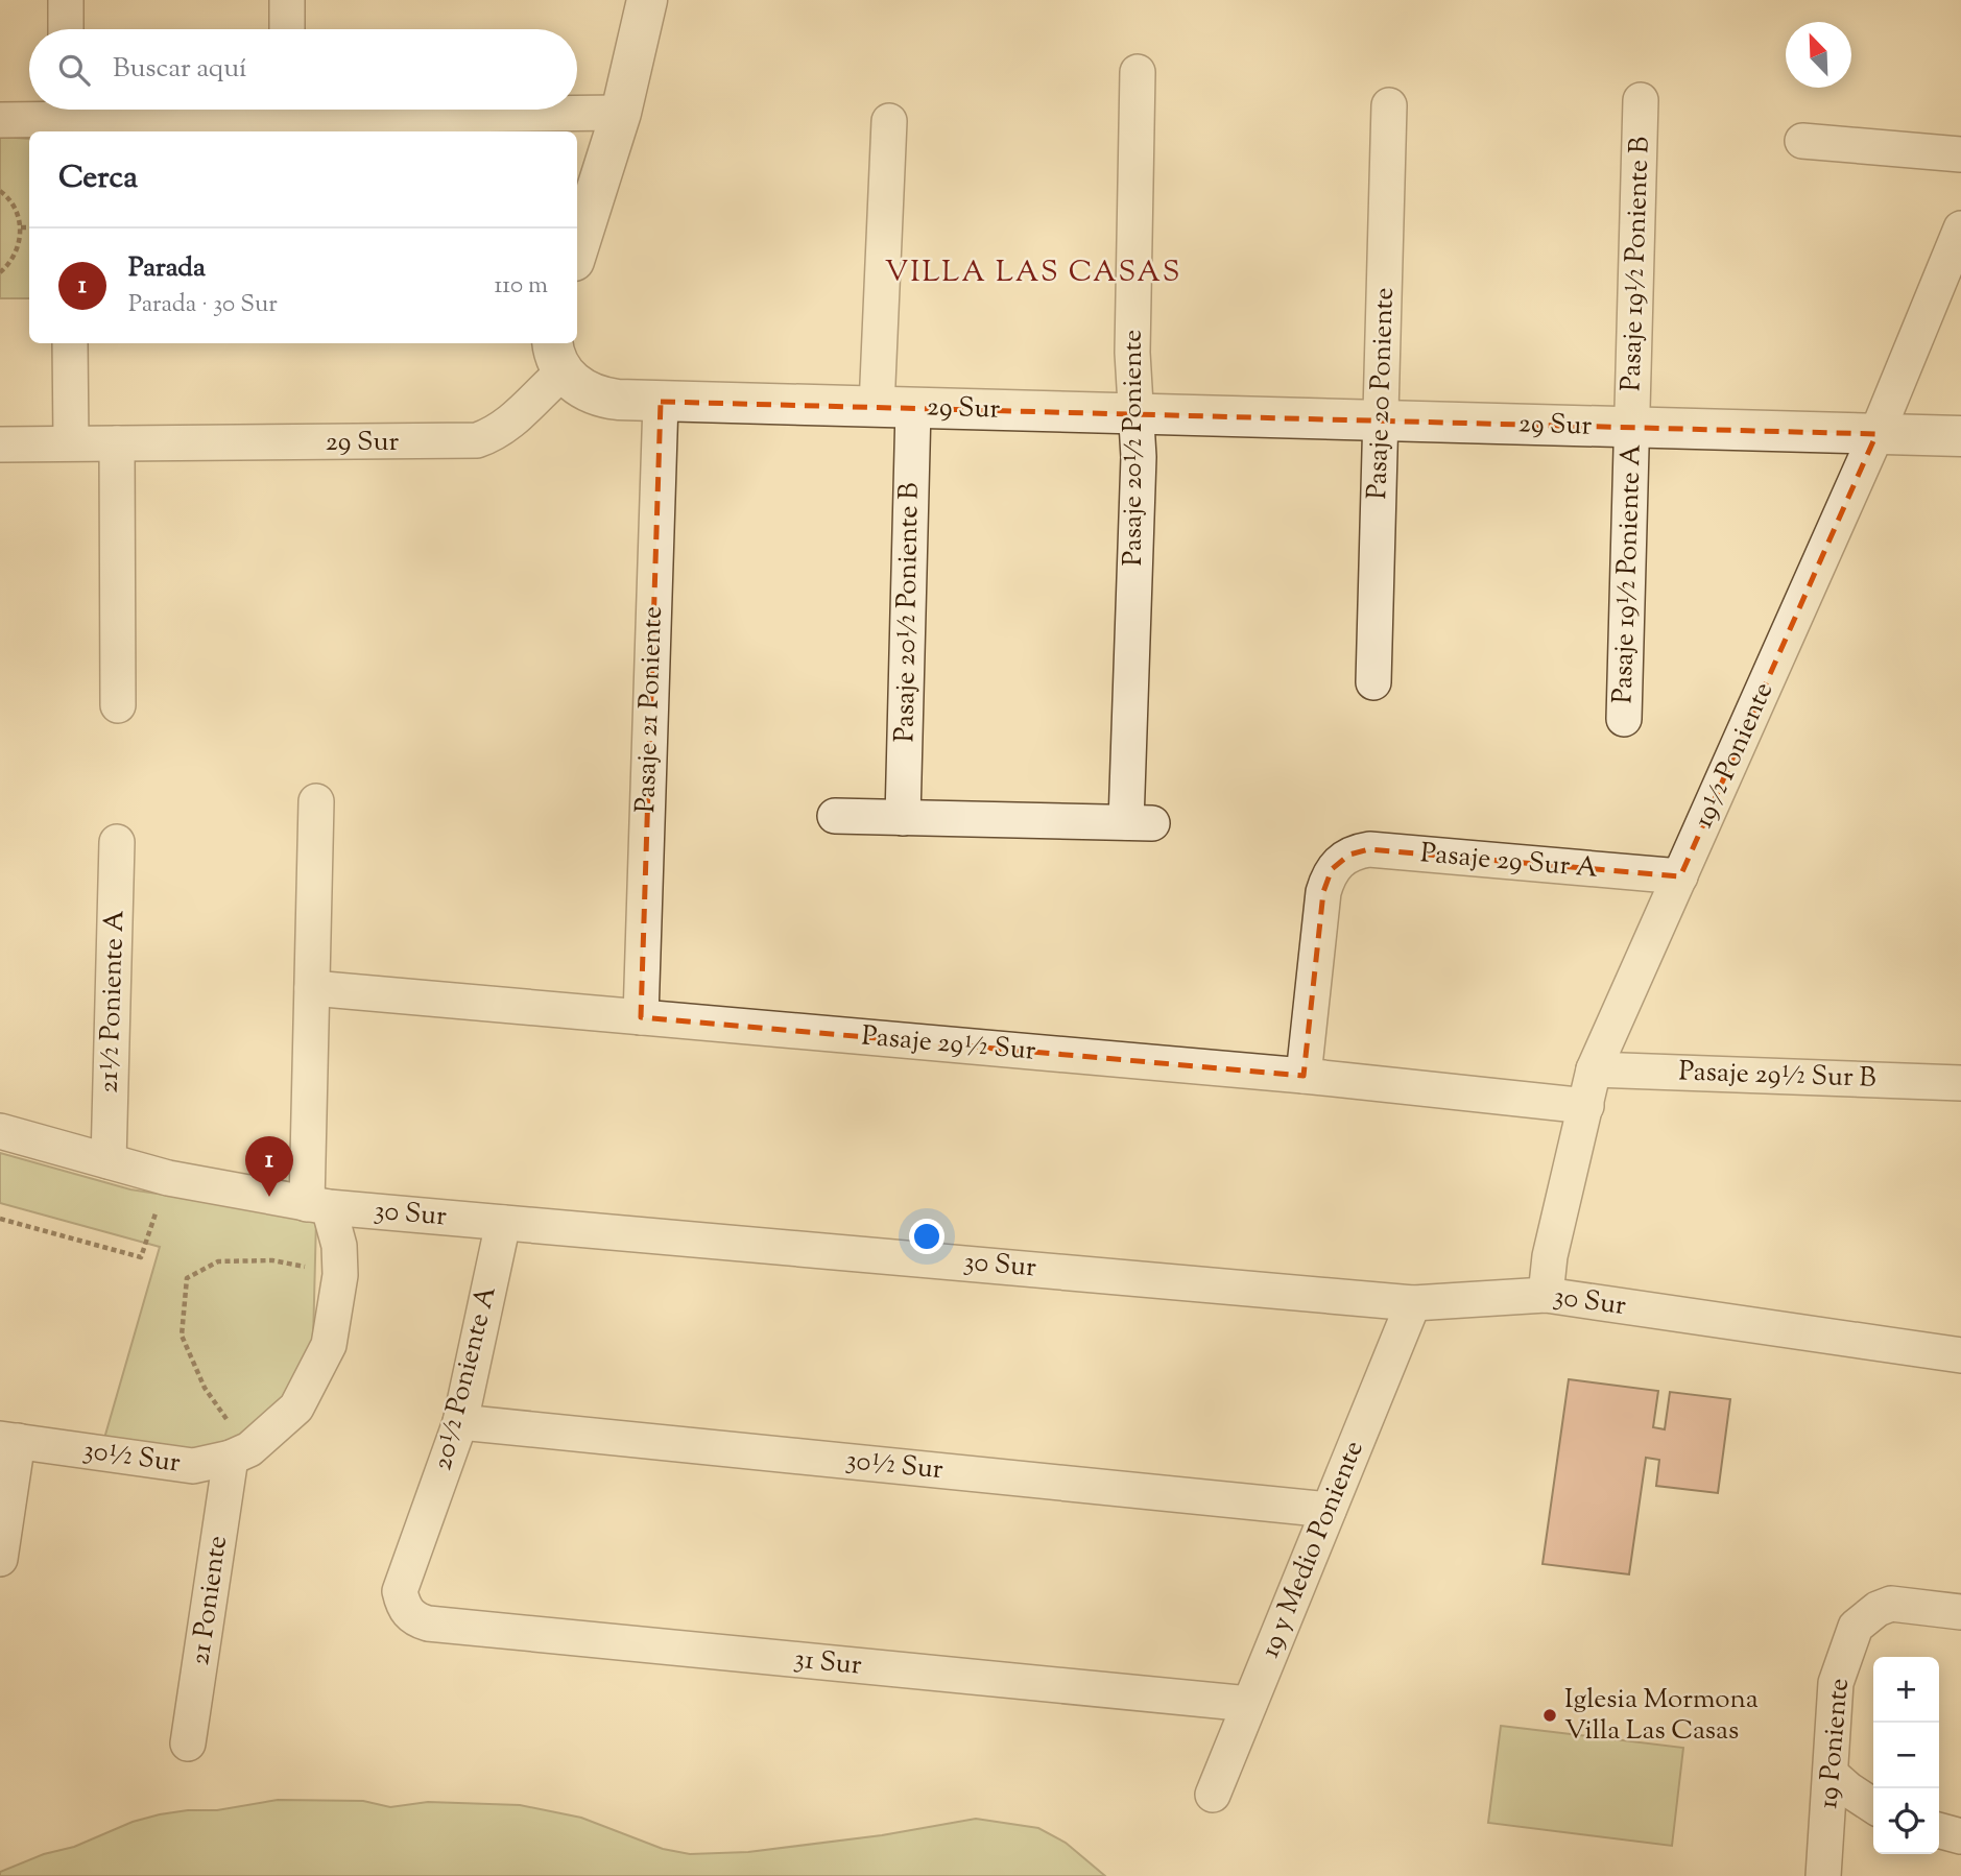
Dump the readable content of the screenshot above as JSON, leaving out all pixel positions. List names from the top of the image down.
{
  "streets": {
    "street": [
      "Pasaje 19½ Poniente B",
      "Pasaje 20 Poniente",
      "29 Sur",
      "Pasaje 20½ Poniente",
      "Pasaje 19½ Poniente A",
      "Pasaje 20½ Poniente B",
      "Pasaje 21 Poniente",
      "19½ Poniente",
      "Pasaje 29 Sur A",
      "21½ Poniente A",
      "Pasaje 29½ Sur",
      "Pasaje 29½ Sur B",
      "30 Sur",
      "20½ Poniente A",
      "30½ Sur",
      "19 y Medio Poniente",
      "21 Poniente",
      "31 Sur",
      "19 Poniente"
    ]
  },
  "crossings": [
    ["Pasaje 19½ Poniente B", "29 Sur"],
    ["Pasaje 19½ Poniente B", "Pasaje 19½ Poniente A"],
    ["Pasaje 20 Poniente", "29 Sur"],
    ["29 Sur", "Pasaje 20½ Poniente"],
    ["29 Sur", "Pasaje 19½ Poniente A"],
    ["29 Sur", "Pasaje 20½ Poniente B"],
    ["29 Sur", "Pasaje 21 Poniente"],
    ["29 Sur", "19½ Poniente"],
    ["Pasaje 20½ Poniente", "Pasaje 20½ Poniente B"],
    ["Pasaje 21 Poniente", "Pasaje 29½ Sur"],
    ["19½ Poniente", "Pasaje 29 Sur A"],
    ["19½ Poniente", "Pasaje 29½ Sur"],
    ["19½ Poniente", "Pasaje 29½ Sur B"],
    ["19½ Poniente", "30 Sur"],
    ["Pasaje 29 Sur A", "Pasaje 29½ Sur"],
    ["21½ Poniente A", "30 Sur"],
    ["30 Sur", "20½ Poniente A"],
    ["30 Sur", "19 y Medio Poniente"],
    ["20½ Poniente A", "30½ Sur"],
    ["20½ Poniente A", "31 Sur"],
    ["30½ Sur", "19 y Medio Poniente"],
    ["30½ Sur", "21 Poniente"],
    ["19 y Medio Poniente", "31 Sur"]
  ],
  "districts": ["VILLA LAS CASAS"],
  "places": ["Iglesia Mormona Villa Las Casas"],
  "north": "top left",
  "page": {
    "search": "Buscar aquí",
    "heading": "Cerca",
    "list": [
      {
        "mark": "1",
        "name": "Parada",
        "note": "Parada · 30 Sur",
        "value": "110 m"
      }
    ],
    "pins": "1",
    "map_buttons": ["+", "−"]
  }
}
